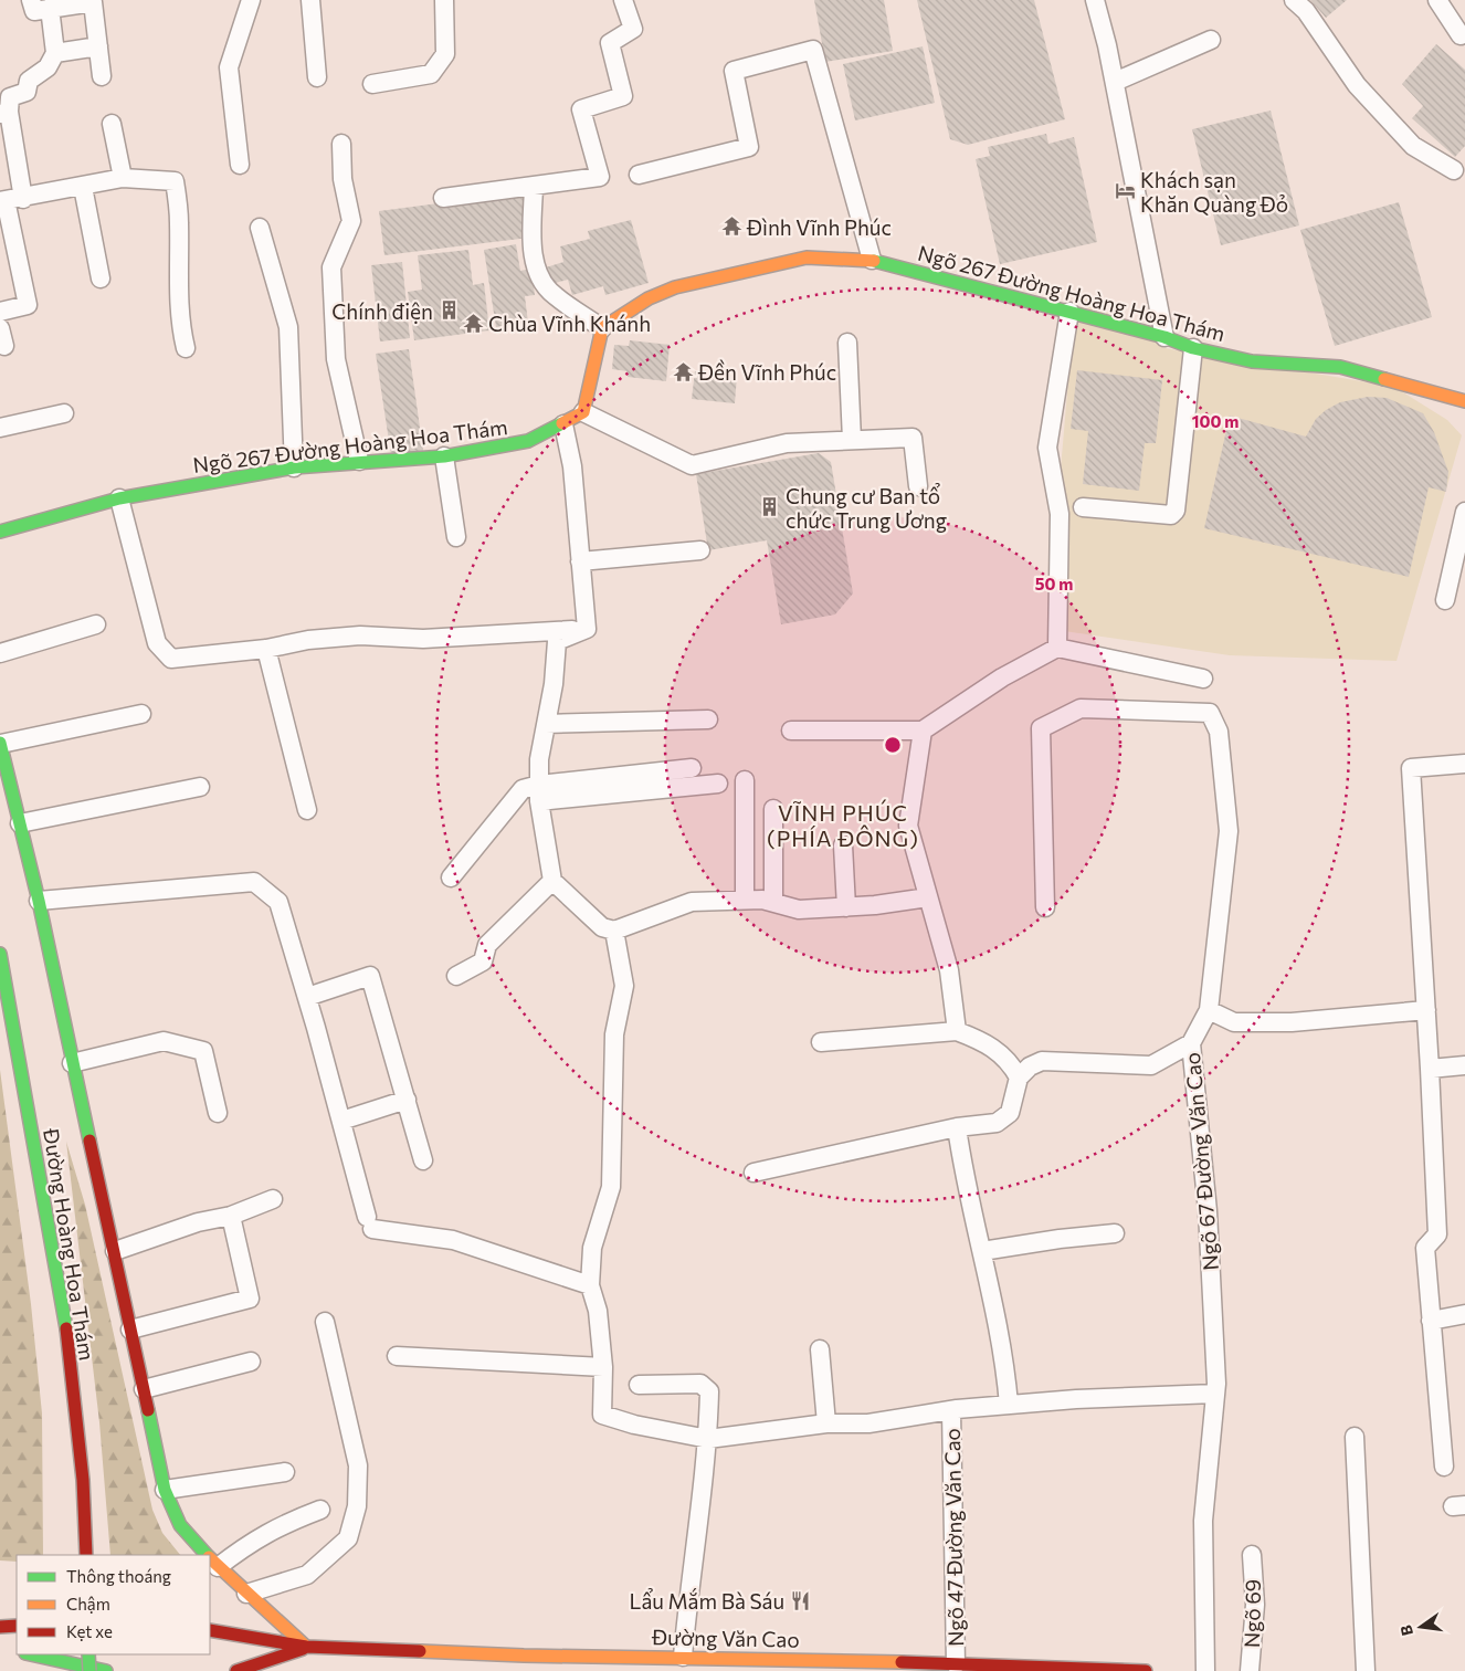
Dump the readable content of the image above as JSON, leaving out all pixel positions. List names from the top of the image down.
{
  "streets": {
    "main road": ["Ngõ 267 Đường Hoàng Hoa Thám", "Đường Hoàng Hoa Thám", "Đường Văn Cao"],
    "lane": ["Ngõ 67 Đường Văn Cao", "Ngõ 47 Đường Văn Cao", "Ngõ 69"]
  },
  "crossings": [
    ["Ngõ 47 Đường Văn Cao", "Đường Văn Cao"]
  ],
  "districts": ["VĨNH PHÚC (PHÍA ĐÔNG)"],
  "places": {
    "hotel": ["Khách sạn Khăn Quàng Đỏ"],
    "temple": ["Đình Vĩnh Phúc", "Chùa Vĩnh Khánh", "Đền Vĩnh Phúc"],
    "building": ["Chính điện", "Chung cư Ban tổ chức Trung Ương"],
    "restaurant": ["Lẩu Mắm Bà Sáu"]
  },
  "legend": ["Thông thoáng", "Chậm", "Kẹt xe"],
  "north": "left",
  "rings": ["100 m", "50 m"]
}
